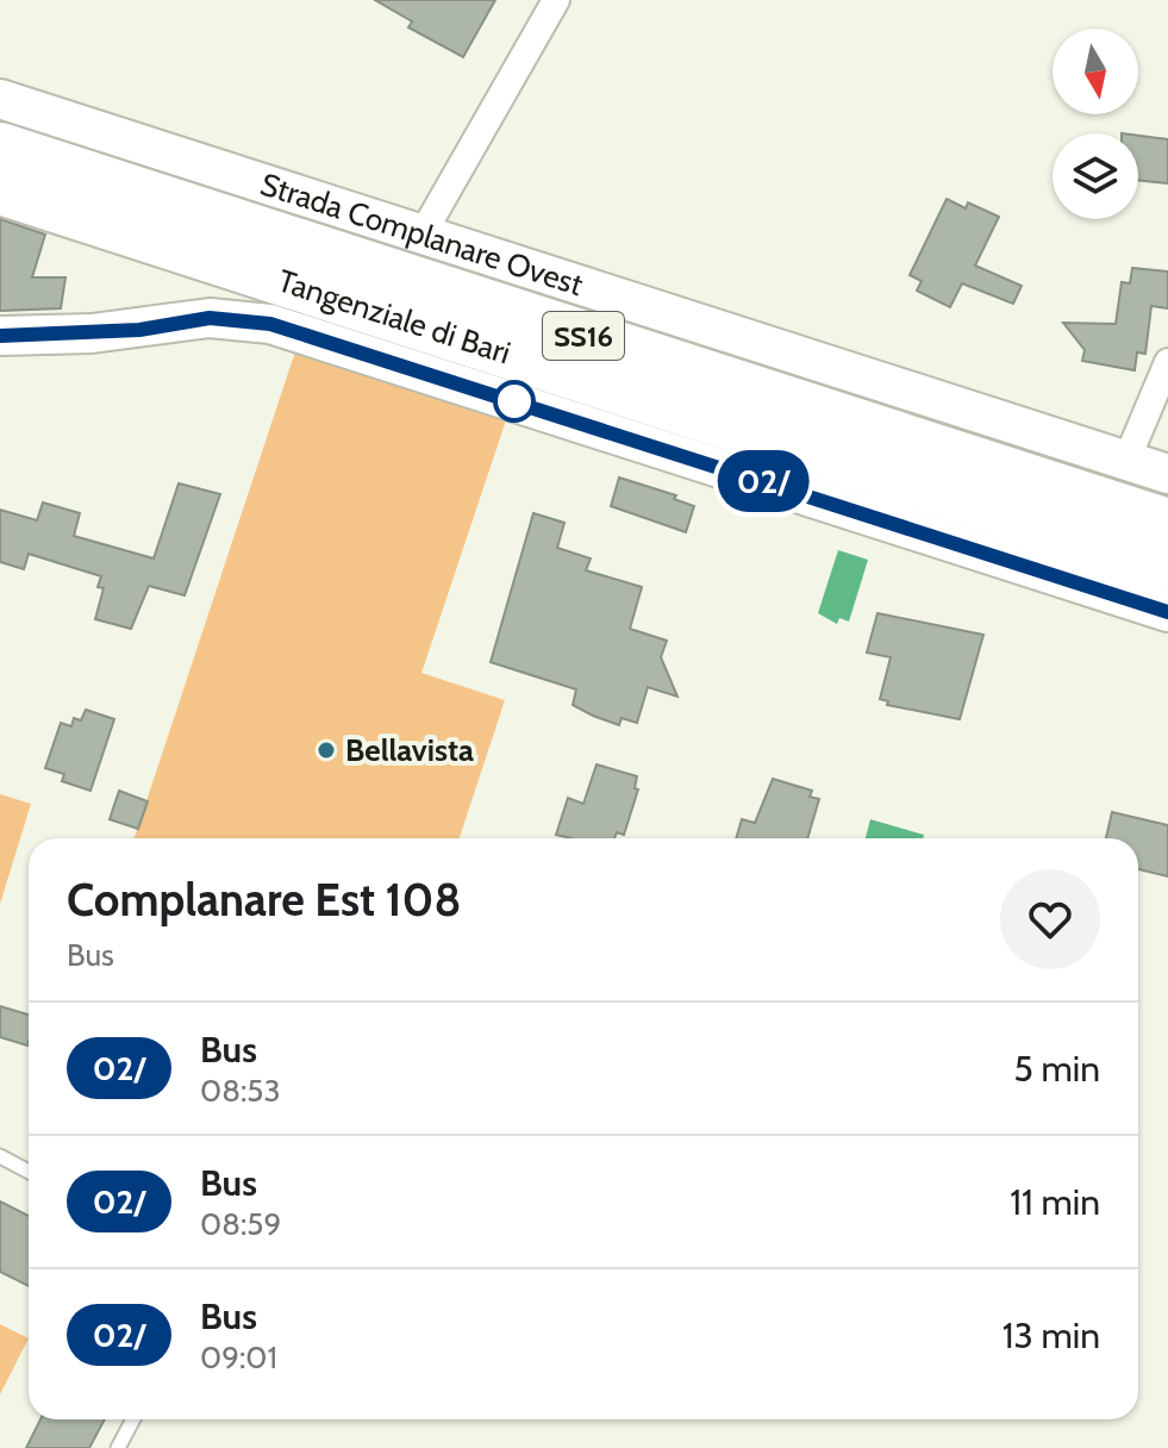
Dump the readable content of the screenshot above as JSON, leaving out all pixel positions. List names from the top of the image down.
{
  "streets": {
    "highway": ["Tangenziale di Bari", "SS16"],
    "street": ["Strada Complanare Ovest"]
  },
  "places": ["Bellavista"],
  "lines": ["bus line 02/"],
  "north": "bottom",
  "page": {
    "on_map": "02/",
    "heading": ["Complanare Est 108", "Bus"],
    "list": [
      {
        "mark": "02/",
        "name": "Bus",
        "note": "08:53",
        "value": "5 min"
      },
      {
        "mark": "02/",
        "name": "Bus",
        "note": "08:59",
        "value": "11 min"
      },
      {
        "mark": "02/",
        "name": "Bus",
        "note": "09:01",
        "value": "13 min"
      }
    ]
  }
}
